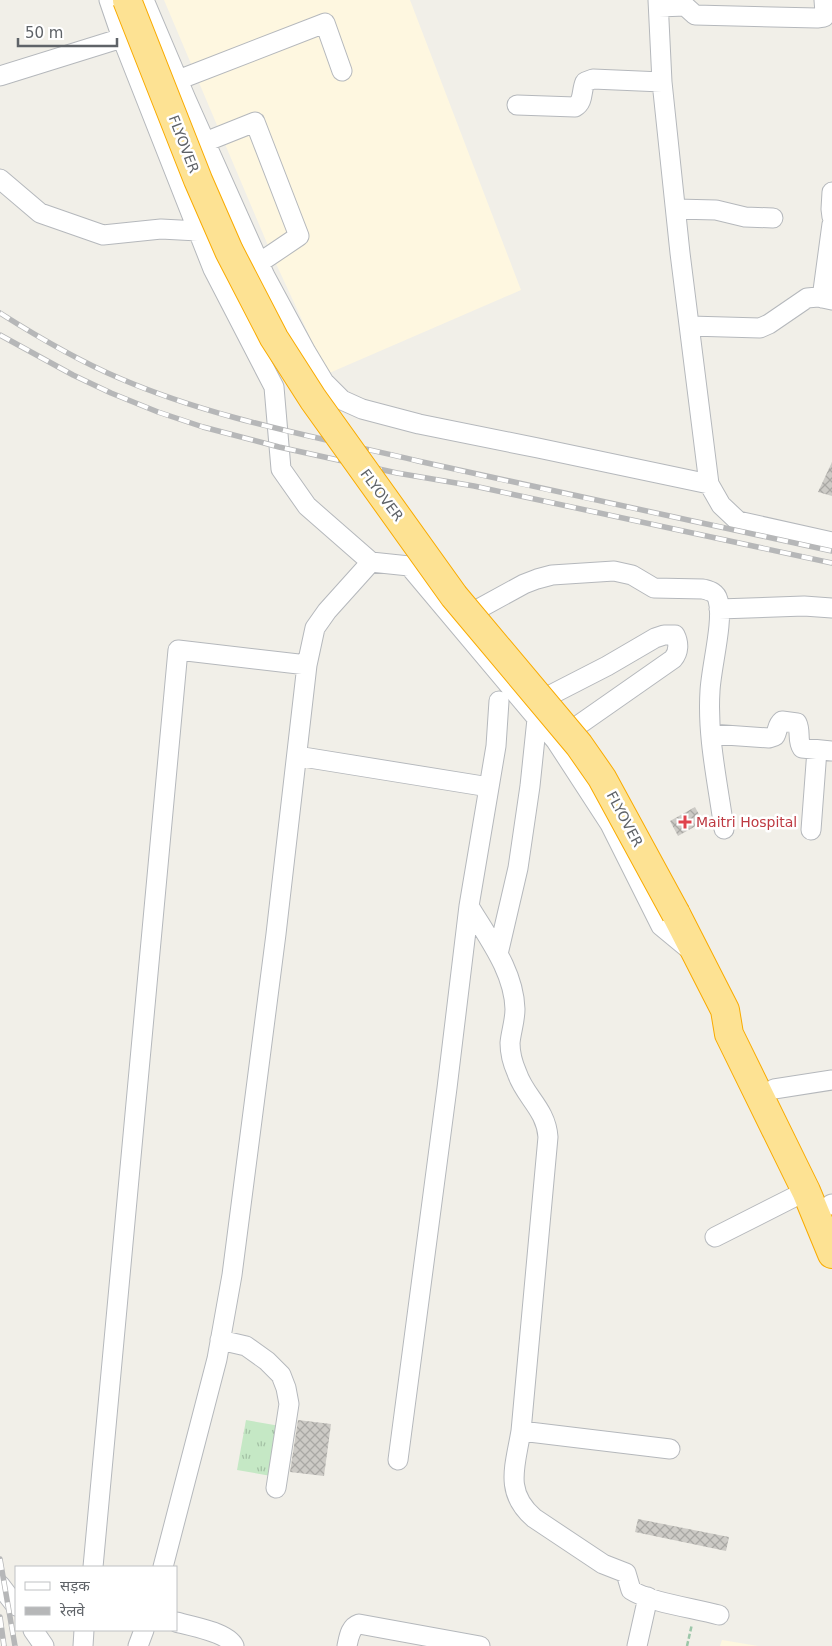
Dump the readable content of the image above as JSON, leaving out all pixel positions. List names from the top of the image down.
{
  "streets": {
    "highway": ["FLYOVER"]
  },
  "places": {
    "health": ["Maitri Hospital"]
  },
  "legend": ["सड़क", "रेलवे"],
  "scale_bar": "50 m"
}
